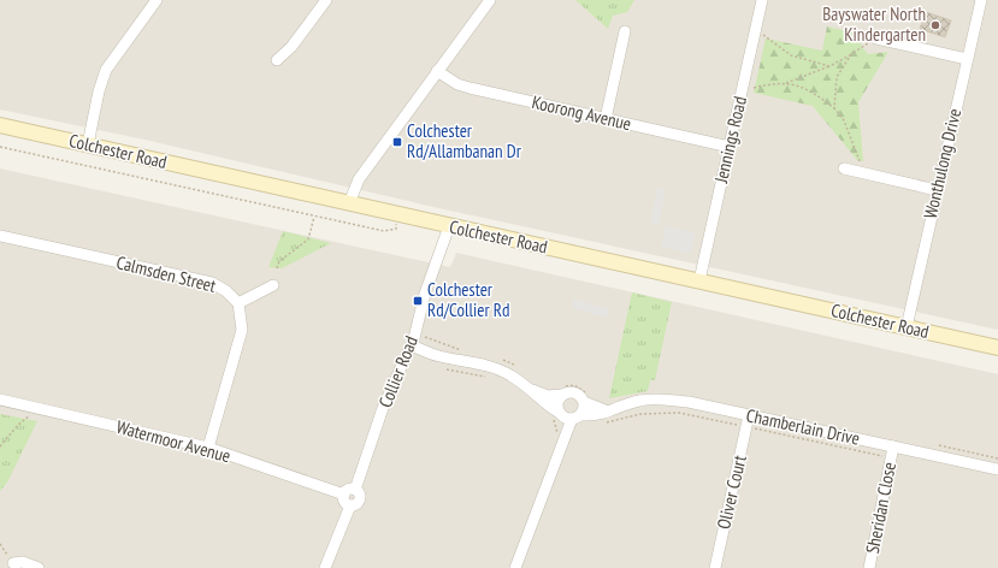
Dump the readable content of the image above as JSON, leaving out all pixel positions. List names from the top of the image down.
{
  "streets": {
    "main road": ["Colchester Road"],
    "street": [
      "Koorong Avenue",
      "Jennings Road",
      "Wonthulong Drive",
      "Calmsden Street",
      "Collier Road",
      "Chamberlain Drive",
      "Watermoor Avenue",
      "Oliver Court",
      "Sheridan Close"
    ]
  },
  "crossings": [
    ["Koorong Avenue", "Jennings Road"],
    ["Jennings Road", "Colchester Road"],
    ["Colchester Road", "Wonthulong Drive"],
    ["Colchester Road", "Collier Road"],
    ["Calmsden Street", "Watermoor Avenue"],
    ["Collier Road", "Watermoor Avenue"],
    ["Chamberlain Drive", "Oliver Court"],
    ["Chamberlain Drive", "Sheridan Close"]
  ],
  "places": {
    "other": ["Bayswater North Kindergarten"],
    "transit": ["Colchester Rd/Allambanan Dr", "Colchester Rd/Collier Rd"]
  }
}
